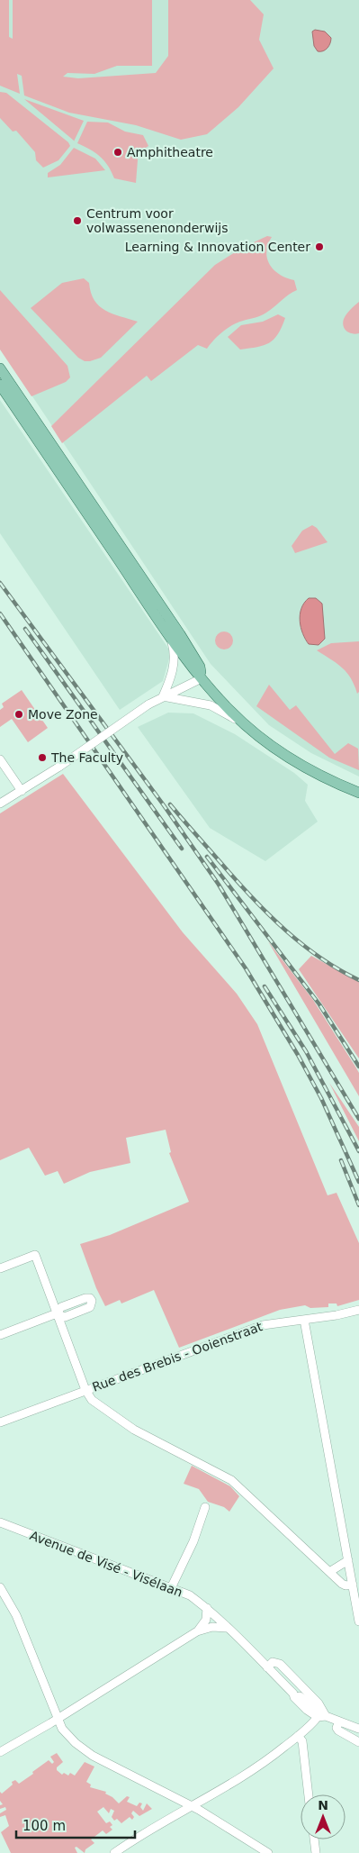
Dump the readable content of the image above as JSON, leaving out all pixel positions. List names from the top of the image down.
{
  "streets": {
    "street": ["Rue des Brebis - Ooienstraat", "Avenue de Visé - Visélaan"]
  },
  "places": [
    "Amphitheatre",
    "Centrum voor volwassenenonderwijs",
    "Learning & Innovation Center",
    "Move Zone",
    "The Faculty"
  ],
  "scale_bar": "100 m",
  "north": "top"
}
